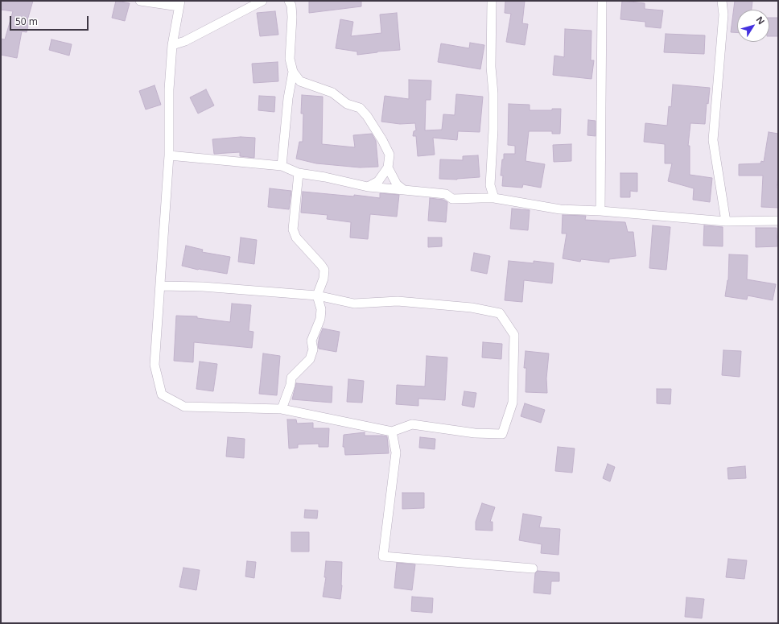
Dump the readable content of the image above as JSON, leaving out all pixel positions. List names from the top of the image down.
{
  "scale_bar": "50 m",
  "north": "top right"
}
